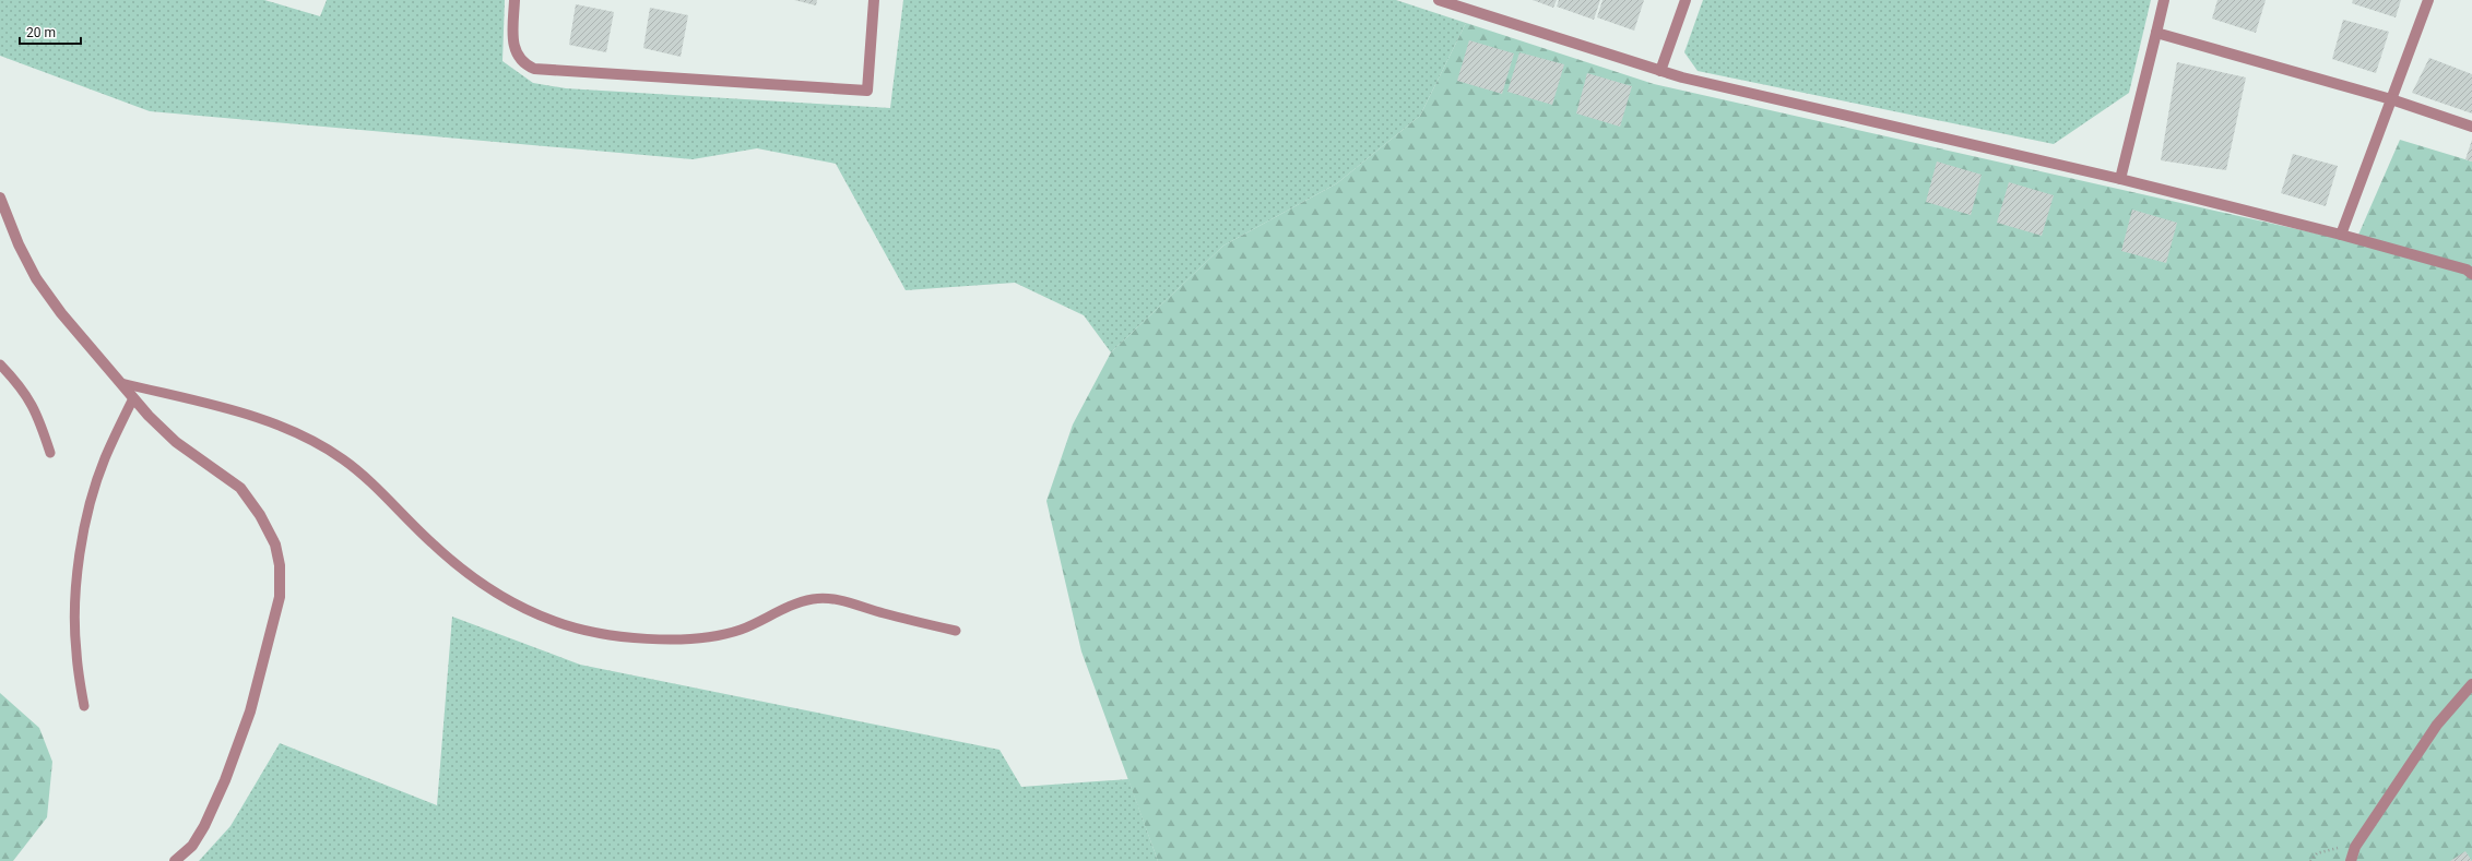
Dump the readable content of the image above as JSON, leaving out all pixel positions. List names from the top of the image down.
{
  "scale_bar": "20 m"
}
